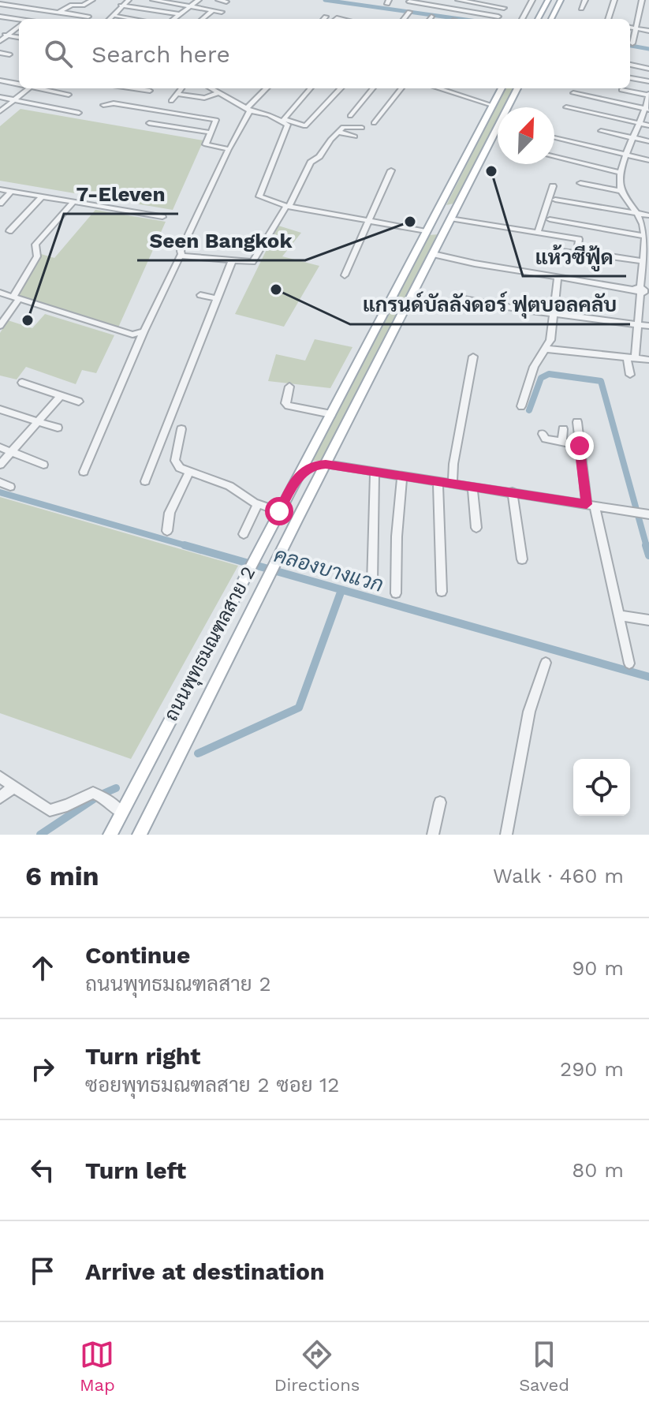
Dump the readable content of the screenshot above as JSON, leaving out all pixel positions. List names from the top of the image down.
{
  "streets": {
    "main road": ["ถนนพุทธมณฑลสาย 2"]
  },
  "water": ["คลองบางแวก"],
  "places": [
    "แห้วซีฟู้ด",
    "Seen Bangkok",
    "แกรนด์บัลลังดอร์ ฟุตบอลคลับ",
    "7-Eleven"
  ],
  "north": "top right",
  "page": {
    "search": "Search here",
    "heading": ["6 min", "Walk · 460 m"],
    "list": [
      ["Continue", "ถนนพุทธมณฑลสาย 2", "90 m"],
      ["Turn right", "ซอยพุทธมณฑลสาย 2 ซอย 12", "290 m"],
      ["Turn left", "80 m"],
      "Arrive at destination"
    ],
    "nav": ["Map", "Directions", "Saved"]
  }
}
